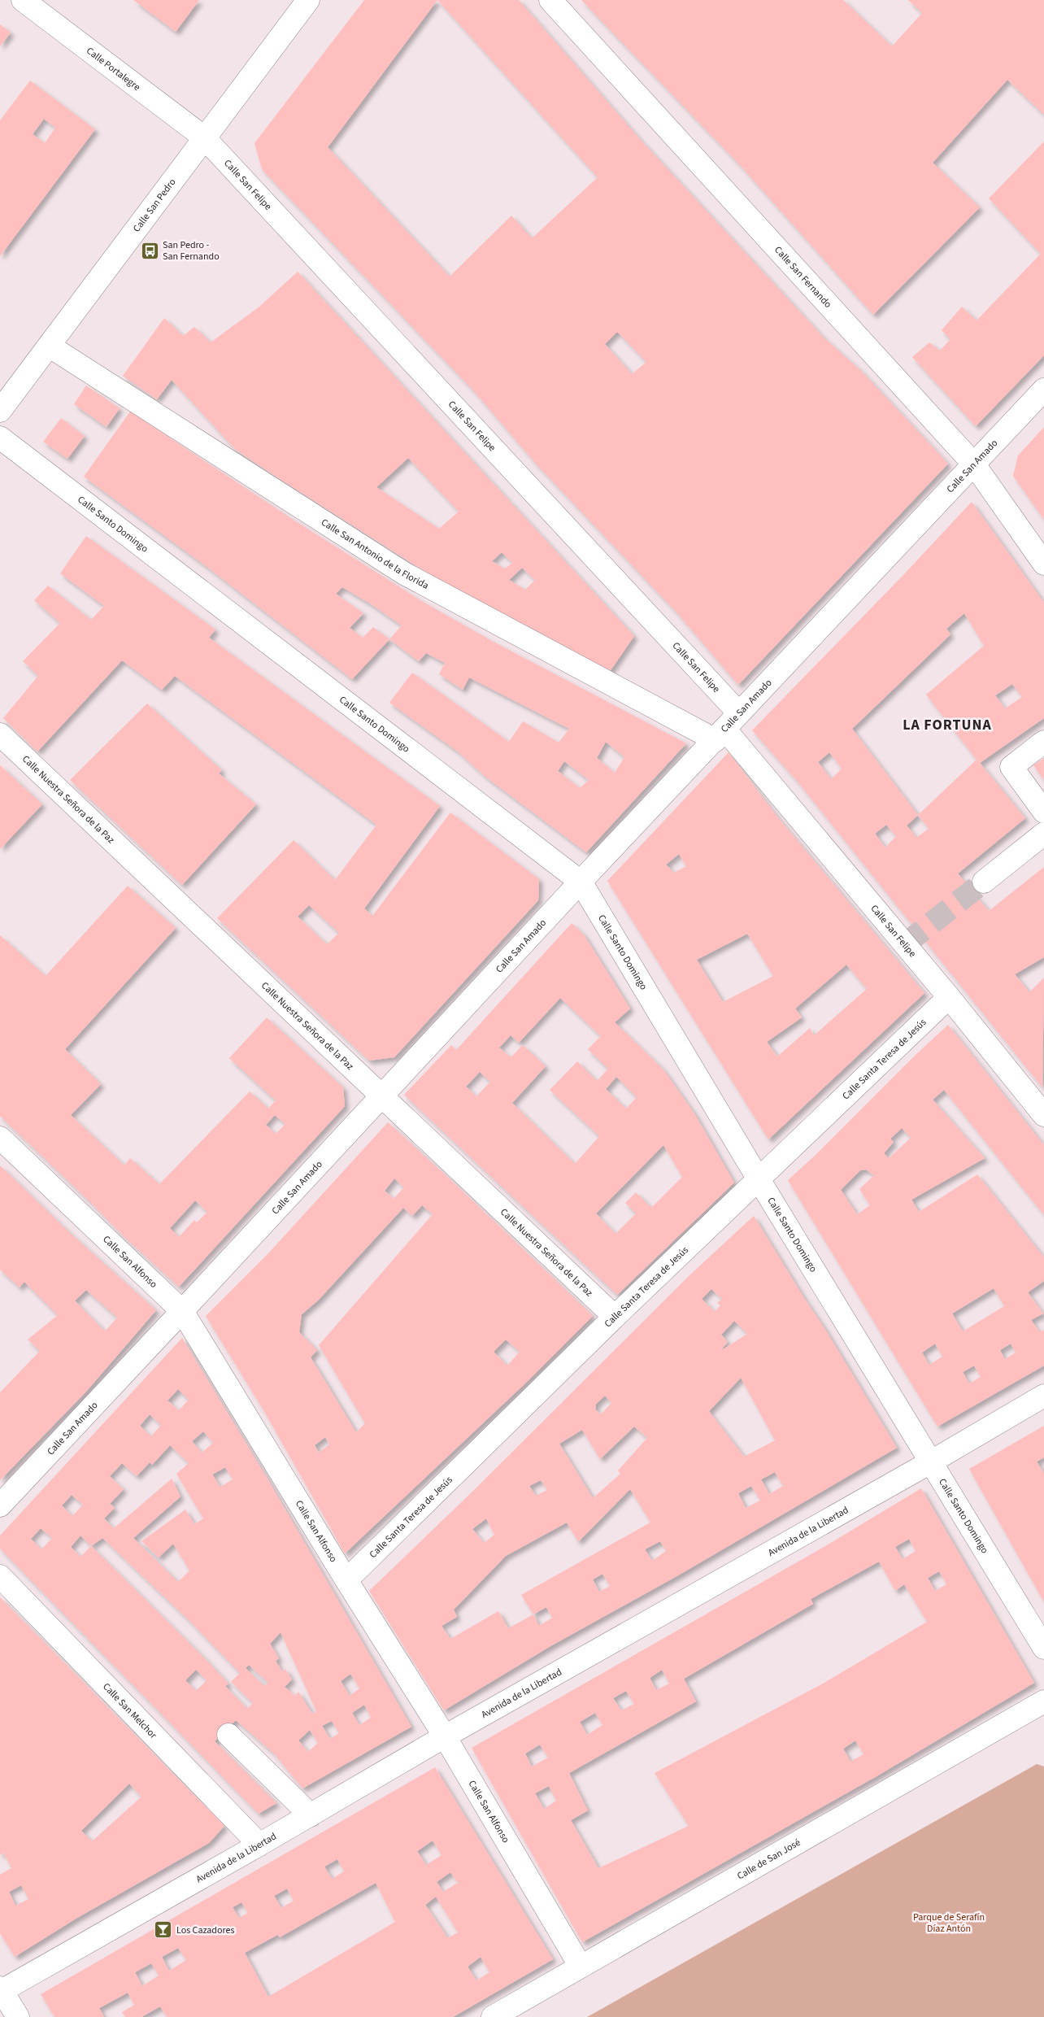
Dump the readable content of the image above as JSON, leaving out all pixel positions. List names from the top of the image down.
{
  "streets": {
    "street": [
      "Calle Portalegre",
      "Calle San Felipe",
      "Calle San Pedro",
      "Calle San Fernando",
      "Calle San Amado",
      "Calle Santo Domingo",
      "Calle San Antonio de la Florida",
      "Calle Nuestra Señora de la Paz",
      "Calle Santa Teresa de Jesús",
      "Calle San Alfonso",
      "Avenida de la Libertad",
      "Calle San Melchor",
      "Calle de San José"
    ]
  },
  "crossings": [
    ["Calle Portalegre", "Calle San Felipe"],
    ["Calle Portalegre", "Calle San Pedro"],
    ["Calle San Felipe", "Calle San Pedro"],
    ["Calle San Felipe", "Calle San Amado"],
    ["Calle San Felipe", "Calle San Antonio de la Florida"],
    ["Calle San Felipe", "Calle Santa Teresa de Jesús"],
    ["Calle San Pedro", "Calle San Antonio de la Florida"],
    ["Calle San Fernando", "Calle San Amado"],
    ["Calle San Amado", "Calle Santo Domingo"],
    ["Calle San Amado", "Calle San Antonio de la Florida"],
    ["Calle San Amado", "Calle Nuestra Señora de la Paz"],
    ["Calle San Amado", "Calle San Alfonso"],
    ["Calle Santo Domingo", "Calle Santa Teresa de Jesús"],
    ["Calle Santo Domingo", "Avenida de la Libertad"],
    ["Calle Nuestra Señora de la Paz", "Calle Santa Teresa de Jesús"],
    ["Calle Santa Teresa de Jesús", "Calle San Alfonso"],
    ["Calle San Alfonso", "Avenida de la Libertad"],
    ["Calle San Alfonso", "Calle de San José"],
    ["Avenida de la Libertad", "Calle San Melchor"]
  ],
  "districts": ["LA FORTUNA"],
  "parks": ["Parque de Serafín Díaz Antón"],
  "places": {
    "bus stop": ["San Pedro - San Fernando"],
    "bar": ["Los Cazadores"]
  }
}
